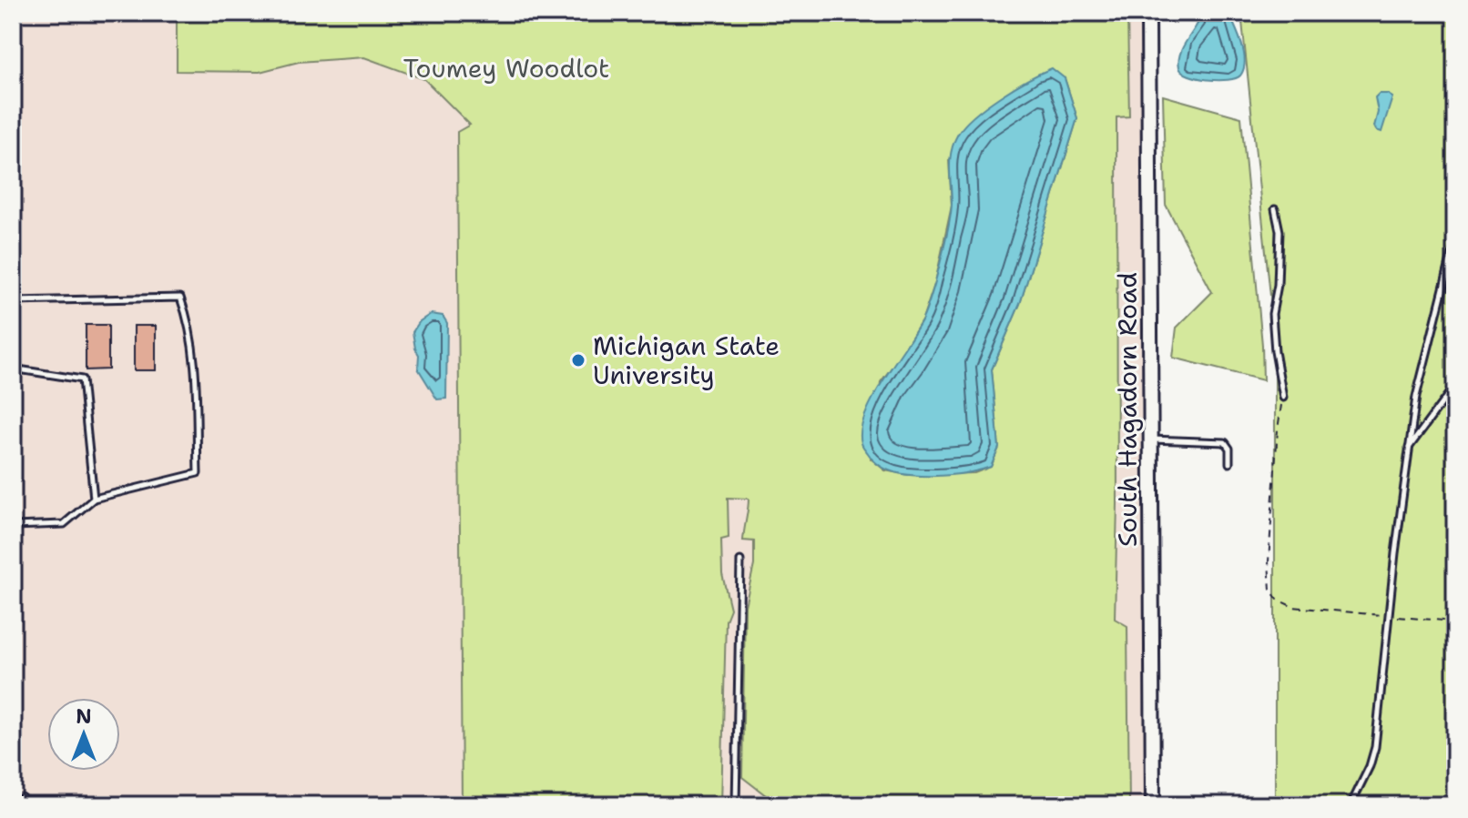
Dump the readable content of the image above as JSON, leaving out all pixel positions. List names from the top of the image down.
{
  "streets": {
    "street": ["South Hagadorn Road"]
  },
  "parks": ["Toumey Woodlot"],
  "places": ["Michigan State University"],
  "north": "top"
}
